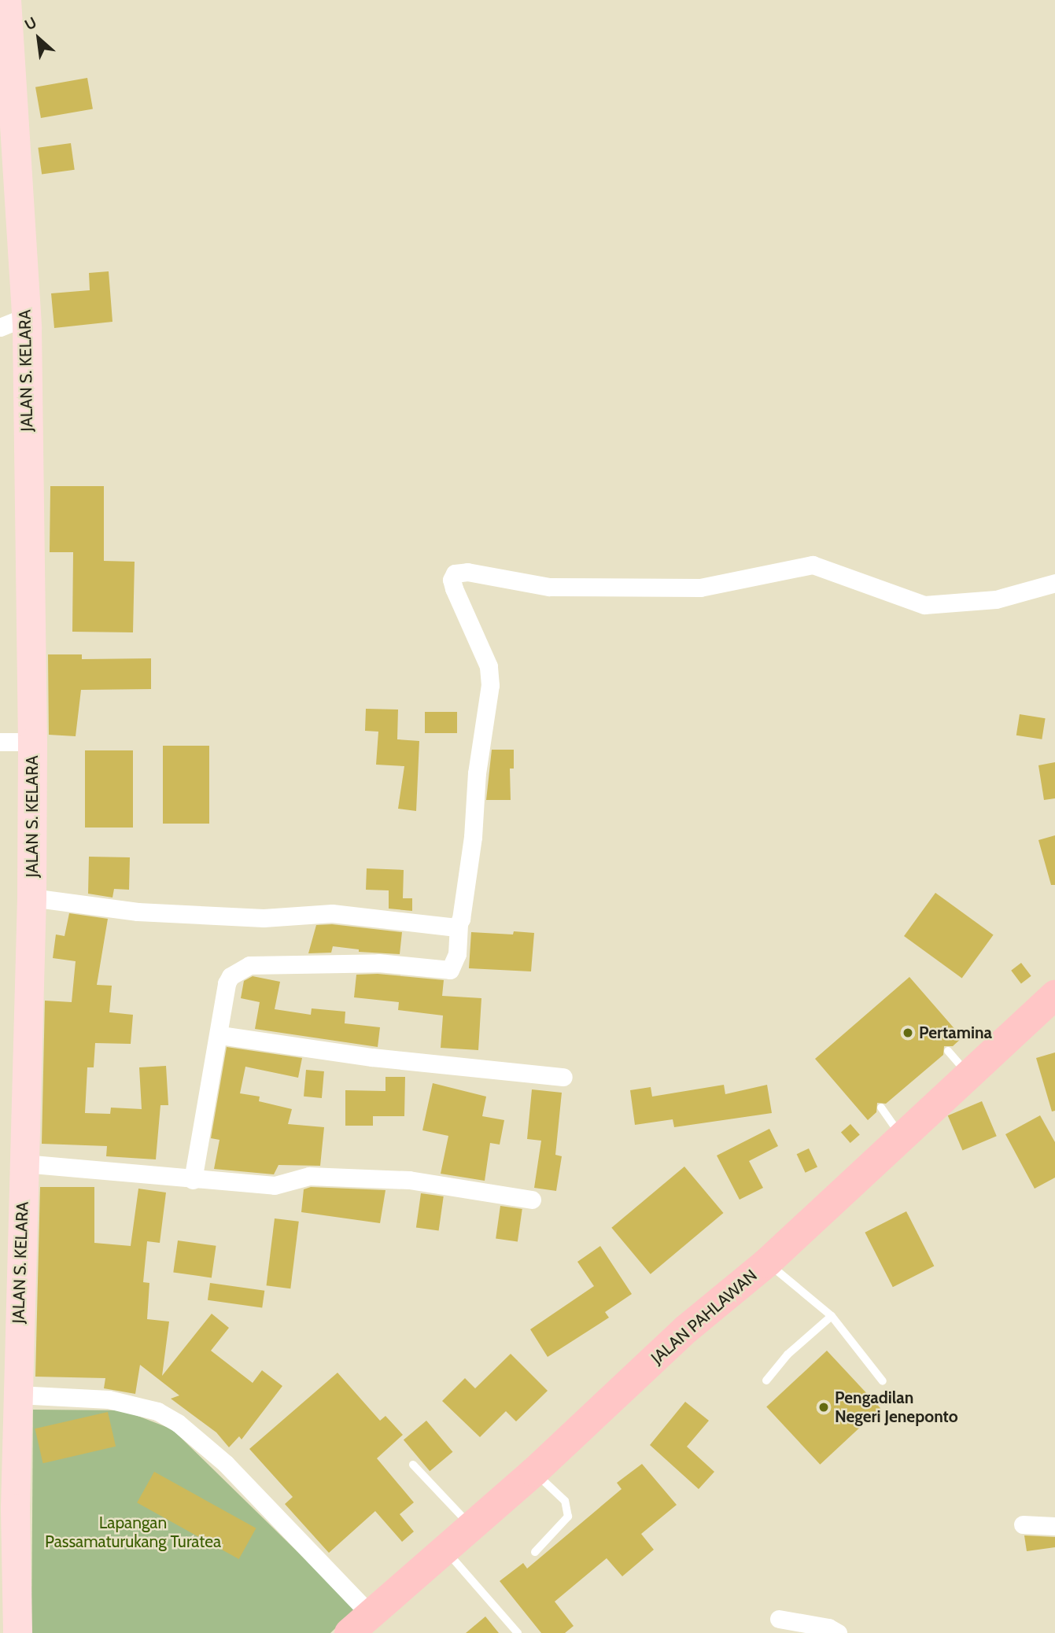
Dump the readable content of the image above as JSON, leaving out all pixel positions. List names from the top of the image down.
{
  "streets": {
    "highway": ["JALAN PAHLAWAN"],
    "main road": ["JALAN S. KELARA"]
  },
  "parks": ["Lapangan Passamaturukang Turatea"],
  "places": ["Pertamina", "Pengadilan Negeri Jeneponto"],
  "north": "top left"
}
